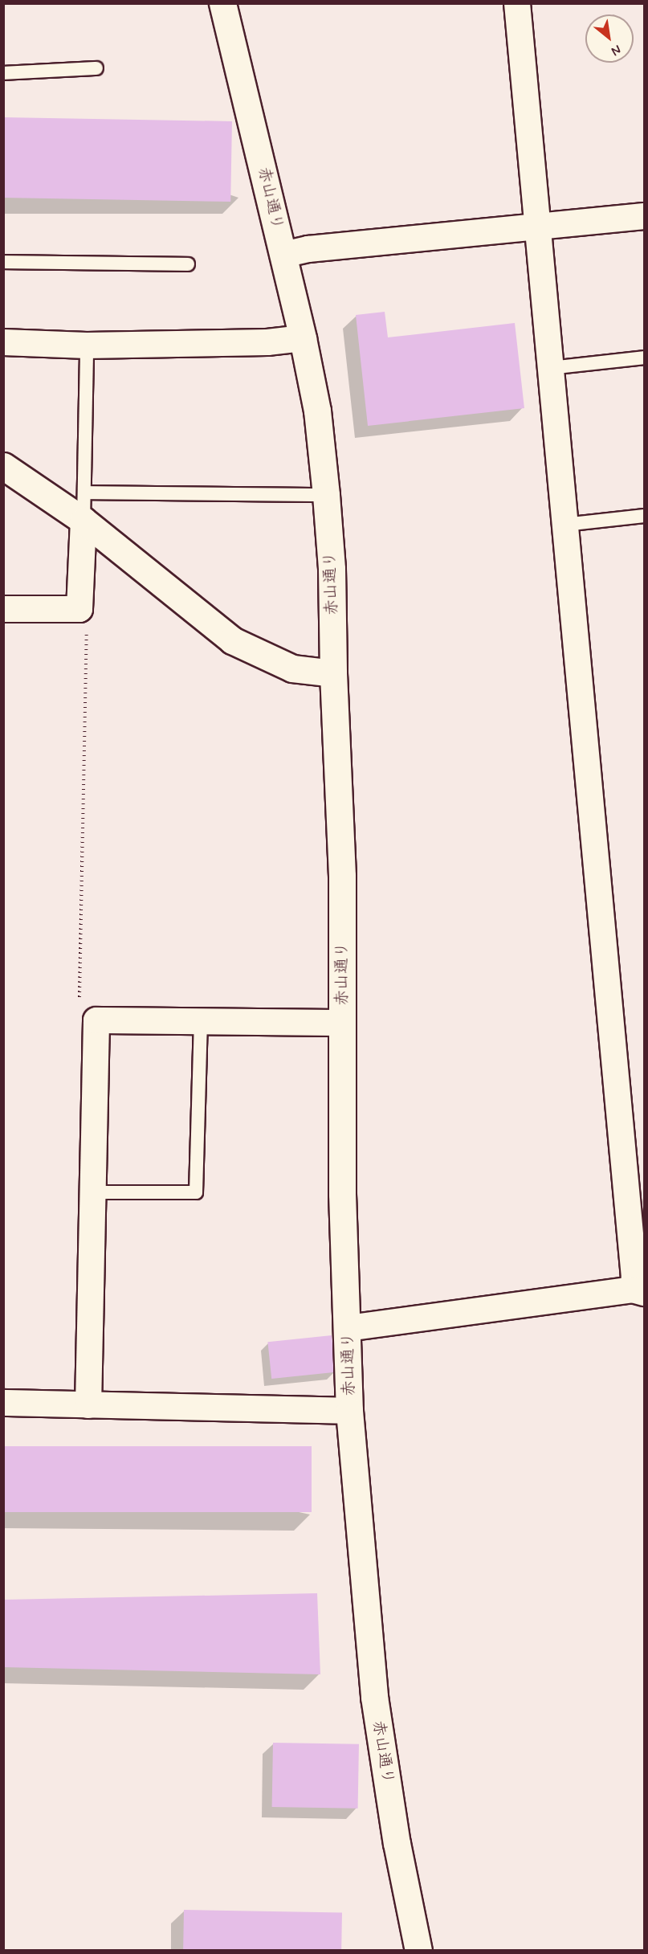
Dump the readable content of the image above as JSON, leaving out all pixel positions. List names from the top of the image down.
{
  "streets": {
    "street": ["赤山通り"]
  },
  "north": "bottom right"
}
